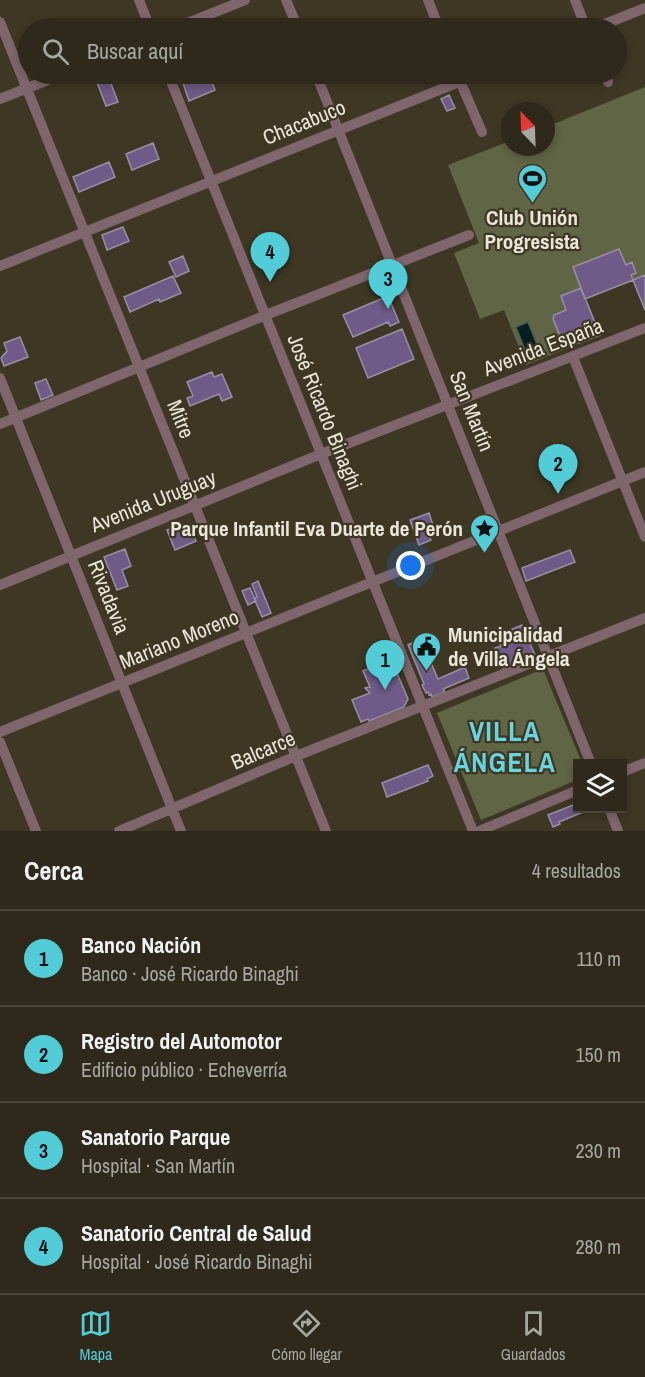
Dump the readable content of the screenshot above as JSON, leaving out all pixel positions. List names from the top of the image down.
{
  "streets": {
    "street": [
      "Chacabuco",
      "Avenida España",
      "San Martín",
      "José Ricardo Binaghi",
      "Mitre",
      "Avenida Uruguay",
      "Rivadavia",
      "Mariano Moreno",
      "Balcarce"
    ]
  },
  "crossings": [
    ["Chacabuco", "San Martín"],
    ["Chacabuco", "José Ricardo Binaghi"],
    ["Chacabuco", "Mitre"],
    ["Avenida España", "San Martín"],
    ["Avenida España", "José Ricardo Binaghi"],
    ["Avenida España", "Avenida Uruguay"],
    ["San Martín", "Mariano Moreno"],
    ["San Martín", "Balcarce"],
    ["José Ricardo Binaghi", "Avenida Uruguay"],
    ["José Ricardo Binaghi", "Mariano Moreno"],
    ["José Ricardo Binaghi", "Balcarce"],
    ["Mitre", "Avenida Uruguay"],
    ["Mitre", "Mariano Moreno"],
    ["Mitre", "Balcarce"],
    ["Avenida Uruguay", "Rivadavia"],
    ["Rivadavia", "Mariano Moreno"],
    ["Rivadavia", "Balcarce"]
  ],
  "districts": ["VILLA ÁNGELA"],
  "places": {
    "sports": ["Club Unión Progresista"],
    "place": ["Parque Infantil Eva Duarte de Perón"],
    "public building": ["Municipalidad de Villa Ángela"]
  },
  "north": "top left",
  "page": {
    "search": "Buscar aquí",
    "pins": [
      "4",
      "3",
      "2",
      "1"
    ],
    "heading": ["Cerca", "4 resultados"],
    "list": [
      {
        "mark": "1",
        "name": "Banco Nación",
        "note": "Banco · José Ricardo Binaghi",
        "value": "110 m"
      },
      {
        "mark": "2",
        "name": "Registro del Automotor",
        "note": "Edificio público · Echeverría",
        "value": "150 m"
      },
      {
        "mark": "3",
        "name": "Sanatorio Parque",
        "note": "Hospital · San Martín",
        "value": "230 m"
      },
      {
        "mark": "4",
        "name": "Sanatorio Central de Salud",
        "note": "Hospital · José Ricardo Binaghi",
        "value": "280 m"
      }
    ],
    "nav": ["Mapa", "Cómo llegar", "Guardados"]
  }
}
